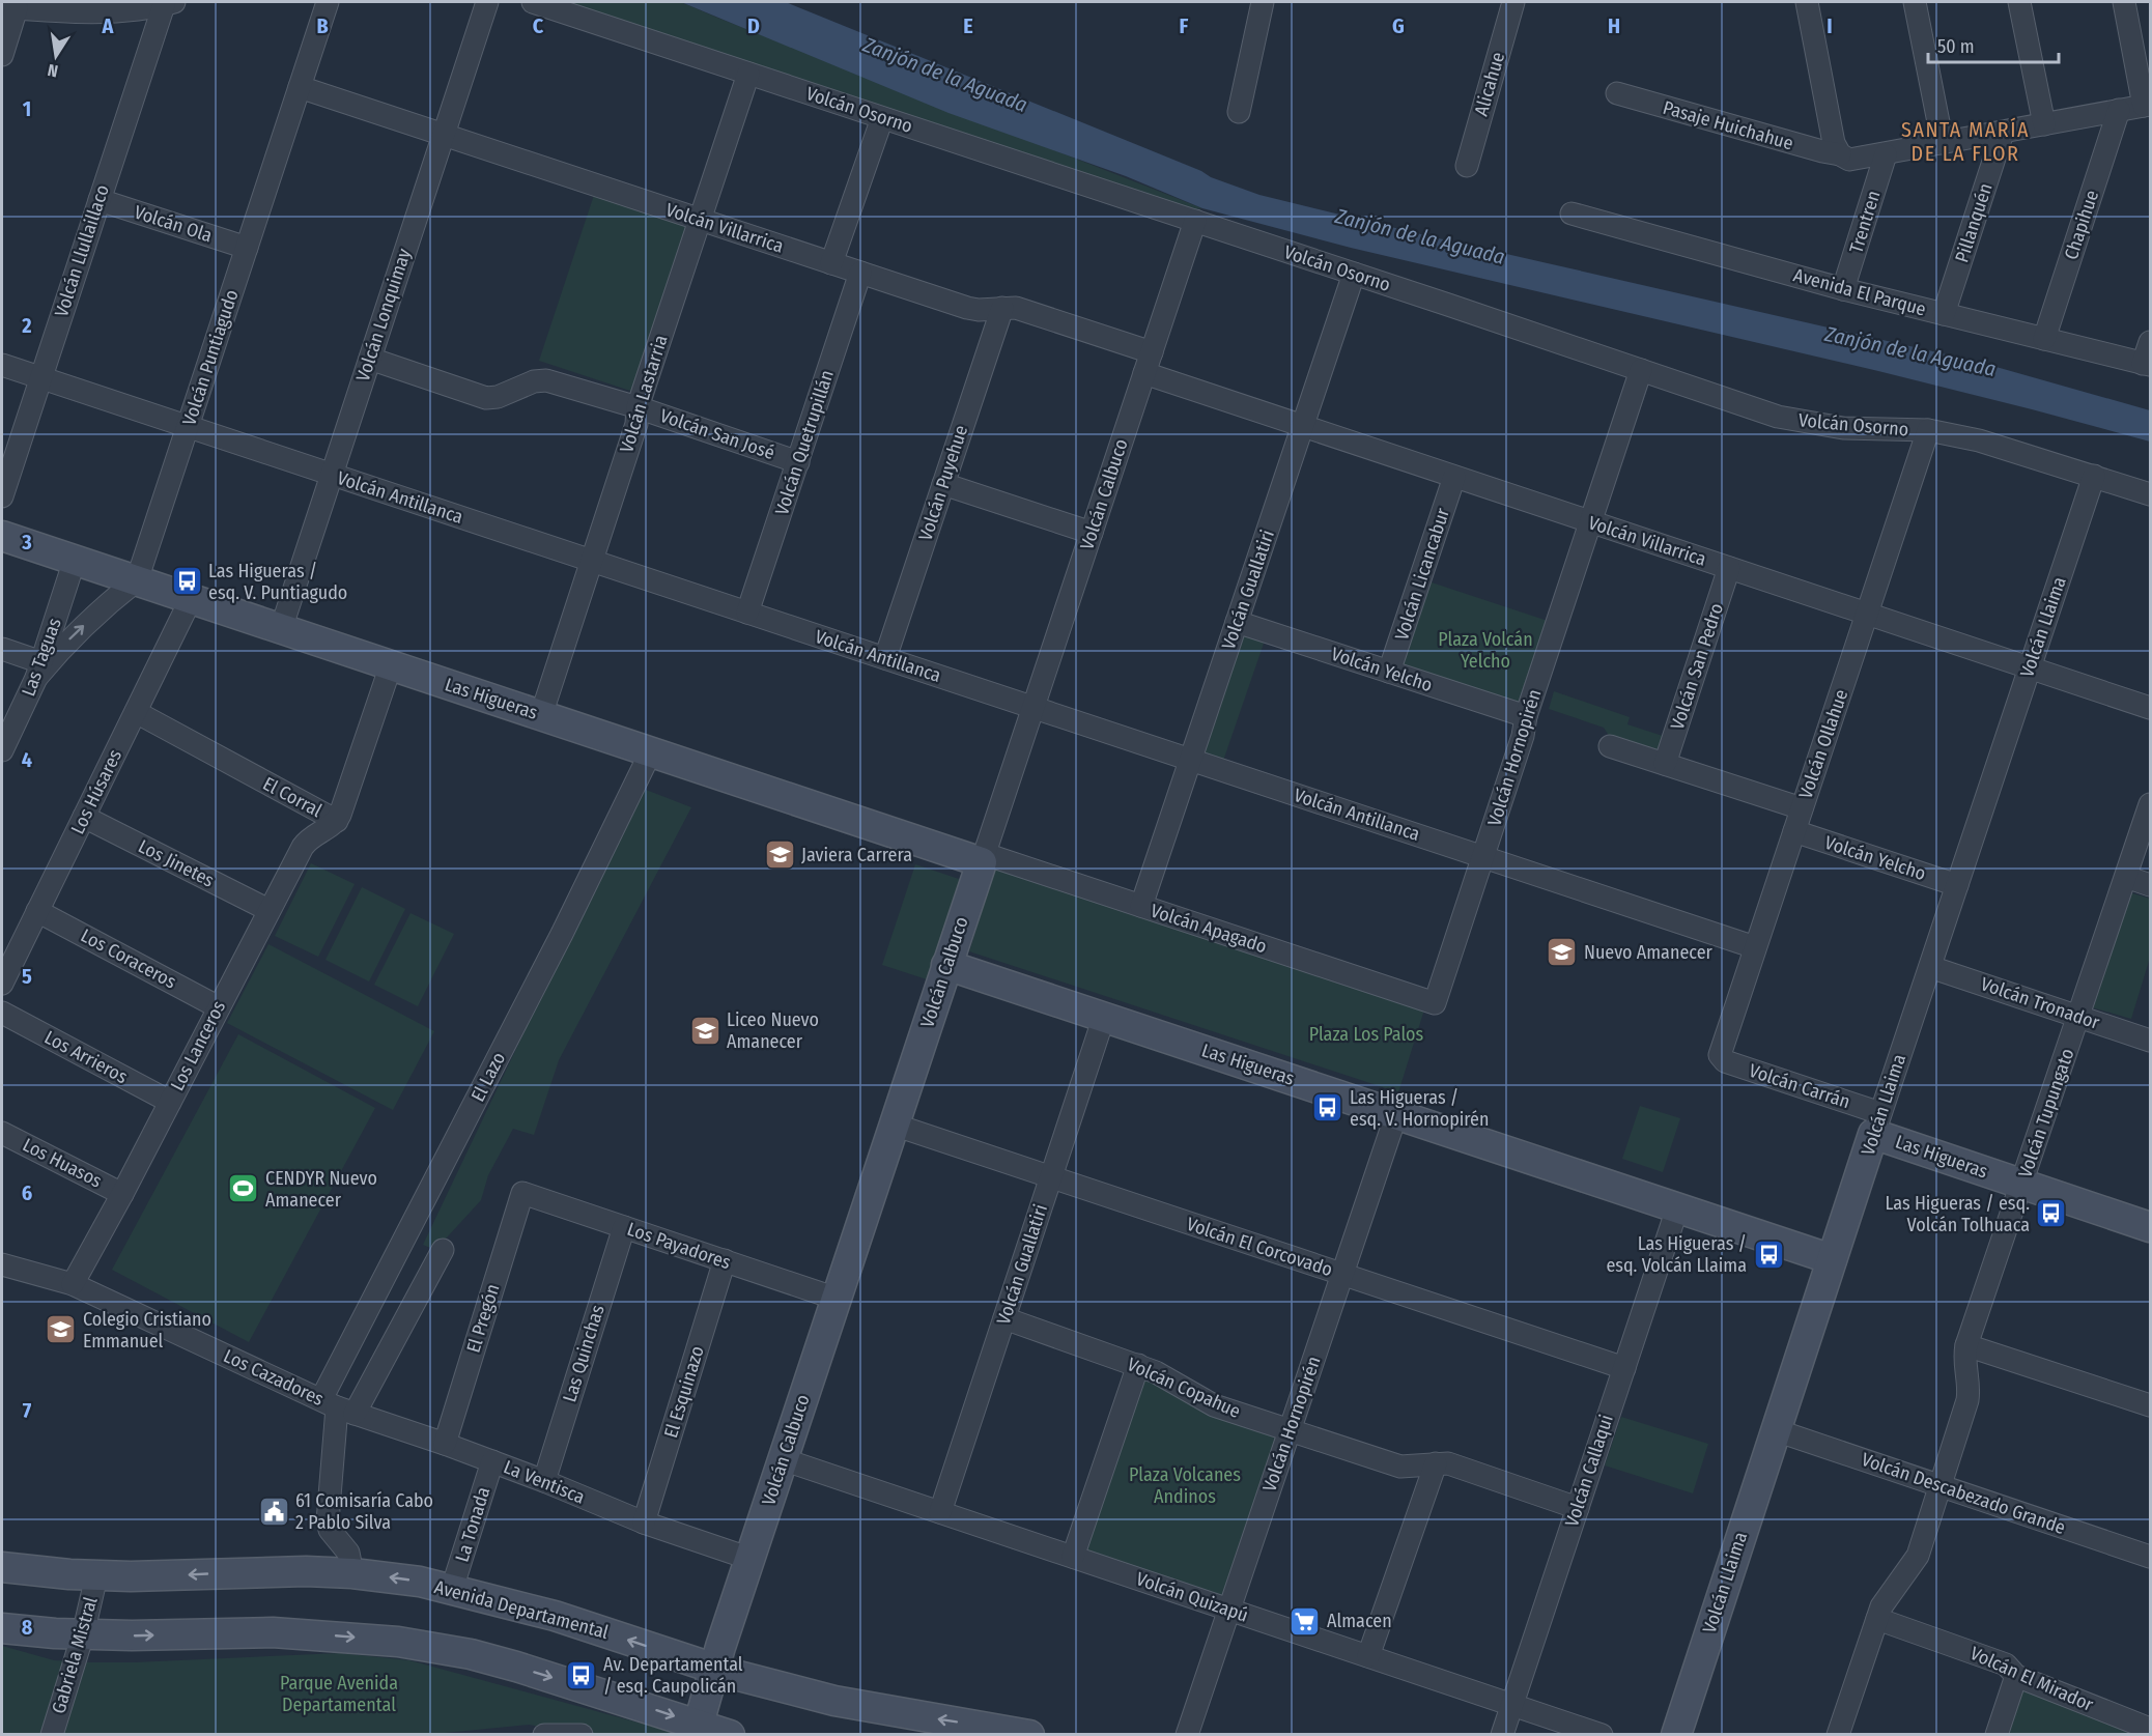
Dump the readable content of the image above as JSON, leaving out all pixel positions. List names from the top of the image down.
{
  "streets": {
    "street": [
      "Alicahue",
      "Volcán Osorno",
      "Pasaje Huichahue",
      "Trentren",
      "Pillanquén",
      "Volcán Ola",
      "Chapihue",
      "Volcán Villarrica",
      "Volcán Llullaillaco",
      "Avenida El Parque",
      "Volcán Lonquimay",
      "Volcán Puntiagudo",
      "Volcán Lastarria",
      "Volcán San José",
      "Volcán Quetrupillán",
      "Volcán Puyehue",
      "Volcán Calbuco",
      "Volcán Antillanca",
      "Volcán Licancabur",
      "Volcán Guallatiri",
      "Volcán Llaima",
      "Las Taguas",
      "Volcán San Pedro",
      "Volcán Yelcho",
      "Las Higueras",
      "Volcán Ollahue",
      "Volcán Hornopirén",
      "Los Húsares",
      "El Corral",
      "Los Jinetes",
      "Volcán Apagado",
      "Los Coraceros",
      "Volcán Tronador",
      "Los Lanceros",
      "Los Arrieros",
      "El Lazo",
      "Volcán Carrán",
      "Volcán Tupungato",
      "Los Huasos",
      "Los Payadores",
      "Volcán El Corcovado",
      "El Pregón",
      "Las Quinchas",
      "Los Cazadores",
      "Volcán Copahue",
      "El Esquinazo",
      "Volcán Callaqui",
      "La Ventisca",
      "Volcán Descabezado Grande",
      "La Tonada",
      "Volcán Quizapú",
      "Avenida Departamental",
      "Gabriela Mistral",
      "Volcán El Mirador"
    ]
  },
  "crossings": [
    ["Volcán Osorno", "Volcán Lastarria"],
    ["Volcán Osorno", "Volcán Calbuco"],
    ["Volcán Osorno", "Volcán Guallatiri"],
    ["Volcán Osorno", "Volcán Llaima"],
    ["Volcán Osorno", "Volcán Ollahue"],
    ["Volcán Osorno", "Volcán Hornopirén"],
    ["Pasaje Huichahue", "Trentren"],
    ["Pasaje Huichahue", "Pillanquén"],
    ["Pasaje Huichahue", "Chapihue"],
    ["Trentren", "Avenida El Parque"],
    ["Pillanquén", "Avenida El Parque"],
    ["Volcán Ola", "Volcán Llullaillaco"],
    ["Volcán Ola", "Volcán Puntiagudo"],
    ["Chapihue", "Avenida El Parque"],
    ["Volcán Villarrica", "Volcán Lonquimay"],
    ["Volcán Villarrica", "Volcán Puntiagudo"],
    ["Volcán Villarrica", "Volcán Lastarria"],
    ["Volcán Villarrica", "Volcán Quetrupillán"],
    ["Volcán Villarrica", "Volcán Puyehue"],
    ["Volcán Villarrica", "Volcán Calbuco"],
    ["Volcán Villarrica", "Volcán Licancabur"],
    ["Volcán Villarrica", "Volcán Guallatiri"],
    ["Volcán Villarrica", "Volcán Llaima"],
    ["Volcán Villarrica", "Volcán San Pedro"],
    ["Volcán Villarrica", "Volcán Ollahue"],
    ["Volcán Villarrica", "Volcán Hornopirén"],
    ["Volcán Llullaillaco", "Volcán Antillanca"],
    ["Volcán Lonquimay", "Volcán San José"],
    ["Volcán Lonquimay", "Volcán Antillanca"],
    ["Volcán Lonquimay", "Las Higueras"],
    ["Volcán Puntiagudo", "Volcán Antillanca"],
    ["Volcán Puntiagudo", "Las Higueras"],
    ["Volcán Lastarria", "Volcán San José"],
    ["Volcán Lastarria", "Volcán Antillanca"],
    ["Volcán Lastarria", "Las Higueras"],
    ["Volcán San José", "Volcán Quetrupillán"],
    ["Volcán Quetrupillán", "Volcán Antillanca"],
    ["Volcán Puyehue", "Volcán Antillanca"],
    ["Volcán Calbuco", "Volcán Antillanca"],
    ["Volcán Calbuco", "Las Higueras"],
    ["Volcán Calbuco", "Volcán Apagado"],
    ["Volcán Calbuco", "Los Payadores"],
    ["Volcán Calbuco", "Volcán El Corcovado"],
    ["Volcán Calbuco", "La Ventisca"],
    ["Volcán Calbuco", "Volcán Quizapú"],
    ["Volcán Calbuco", "Avenida Departamental"],
    ["Volcán Antillanca", "Volcán Guallatiri"],
    ["Volcán Antillanca", "Volcán Ollahue"],
    ["Volcán Antillanca", "Volcán Hornopirén"],
    ["Volcán Licancabur", "Volcán Yelcho"],
    ["Volcán Guallatiri", "Volcán Yelcho"],
    ["Volcán Guallatiri", "Las Higueras"],
    ["Volcán Guallatiri", "Volcán Apagado"],
    ["Volcán Guallatiri", "Volcán El Corcovado"],
    ["Volcán Guallatiri", "Volcán Copahue"],
    ["Volcán Guallatiri", "Volcán Quizapú"],
    ["Volcán Llaima", "Volcán Yelcho"],
    ["Volcán Llaima", "Las Higueras"],
    ["Volcán Llaima", "Volcán Tronador"],
    ["Volcán Llaima", "Volcán Carrán"],
    ["Volcán Llaima", "Volcán Descabezado Grande"],
    ["Las Taguas", "Las Higueras"],
    ["Volcán Yelcho", "Volcán Ollahue"],
    ["Volcán Yelcho", "Volcán Hornopirén"],
    ["Las Higueras", "Volcán Hornopirén"],
    ["Las Higueras", "Los Húsares"],
    ["Las Higueras", "El Corral"],
    ["Las Higueras", "Volcán Apagado"],
    ["Las Higueras", "El Lazo"],
    ["Las Higueras", "Volcán Carrán"],
    ["Las Higueras", "Volcán Tupungato"],
    ["Las Higueras", "Volcán Callaqui"],
    ["Volcán Ollahue", "Volcán Carrán"],
    ["Volcán Hornopirén", "Volcán Apagado"],
    ["Volcán Hornopirén", "Volcán El Corcovado"],
    ["Volcán Hornopirén", "Volcán Copahue"],
    ["Volcán Hornopirén", "Volcán Quizapú"],
    ["Los Húsares", "El Corral"],
    ["Los Húsares", "Los Jinetes"],
    ["Los Húsares", "Los Coraceros"],
    ["El Corral", "Los Lanceros"],
    ["Los Jinetes", "Los Lanceros"],
    ["Los Coraceros", "Los Lanceros"],
    ["Volcán Tronador", "Volcán Tupungato"],
    ["Los Lanceros", "Los Arrieros"],
    ["Los Lanceros", "Los Huasos"],
    ["Los Lanceros", "Los Cazadores"],
    ["El Lazo", "Los Cazadores"],
    ["El Lazo", "La Ventisca"],
    ["El Lazo", "Avenida Departamental"],
    ["Volcán Tupungato", "Volcán Descabezado Grande"],
    ["Volcán Tupungato", "Volcán El Mirador"],
    ["Los Payadores", "El Pregón"],
    ["Los Payadores", "Las Quinchas"],
    ["Los Payadores", "El Esquinazo"],
    ["Volcán El Corcovado", "Volcán Callaqui"],
    ["El Pregón", "La Ventisca"],
    ["Las Quinchas", "La Ventisca"],
    ["Los Cazadores", "La Ventisca"],
    ["Volcán Copahue", "Volcán Callaqui"],
    ["El Esquinazo", "La Ventisca"],
    ["Volcán Callaqui", "Volcán Quizapú"],
    ["La Ventisca", "La Tonada"],
    ["La Tonada", "Avenida Departamental"],
    ["Avenida Departamental", "Gabriela Mistral"]
  ],
  "districts": ["SANTA MARÍA DE LA FLOR"],
  "water": ["Zanjón de la Aguada"],
  "parks": [
    "Plaza Volcán Yelcho",
    "Plaza Los Palos",
    "Plaza Volcanes Andinos",
    "Parque Avenida Departamental"
  ],
  "places": {
    "bus stop": [
      "Las Higueras / esq. V. Puntiagudo",
      "Las Higueras / esq. V. Hornopirén",
      "Las Higueras / esq. Volcán Tolhuaca",
      "Las Higueras / esq. Volcán Llaima",
      "Av. Departamental / esq. Caupolicán"
    ],
    "school or university": [
      "Javiera Carrera",
      "Nuevo Amanecer",
      "Liceo Nuevo Amanecer",
      "Colegio Cristiano Emmanuel"
    ],
    "sports": ["CENDYR Nuevo Amanecer"],
    "public building": ["61 Comisaría Cabo 2 Pablo Silva"],
    "supermarket": ["Almacen"]
  },
  "scale_bar": "50 m",
  "north": "bottom",
  "grid": {
    "columns": [
      "A",
      "B",
      "C",
      "D",
      "E",
      "F",
      "G",
      "H",
      "I"
    ],
    "rows": [
      "1",
      "2",
      "3",
      "4",
      "5",
      "6",
      "7",
      "8"
    ]
  }
}
